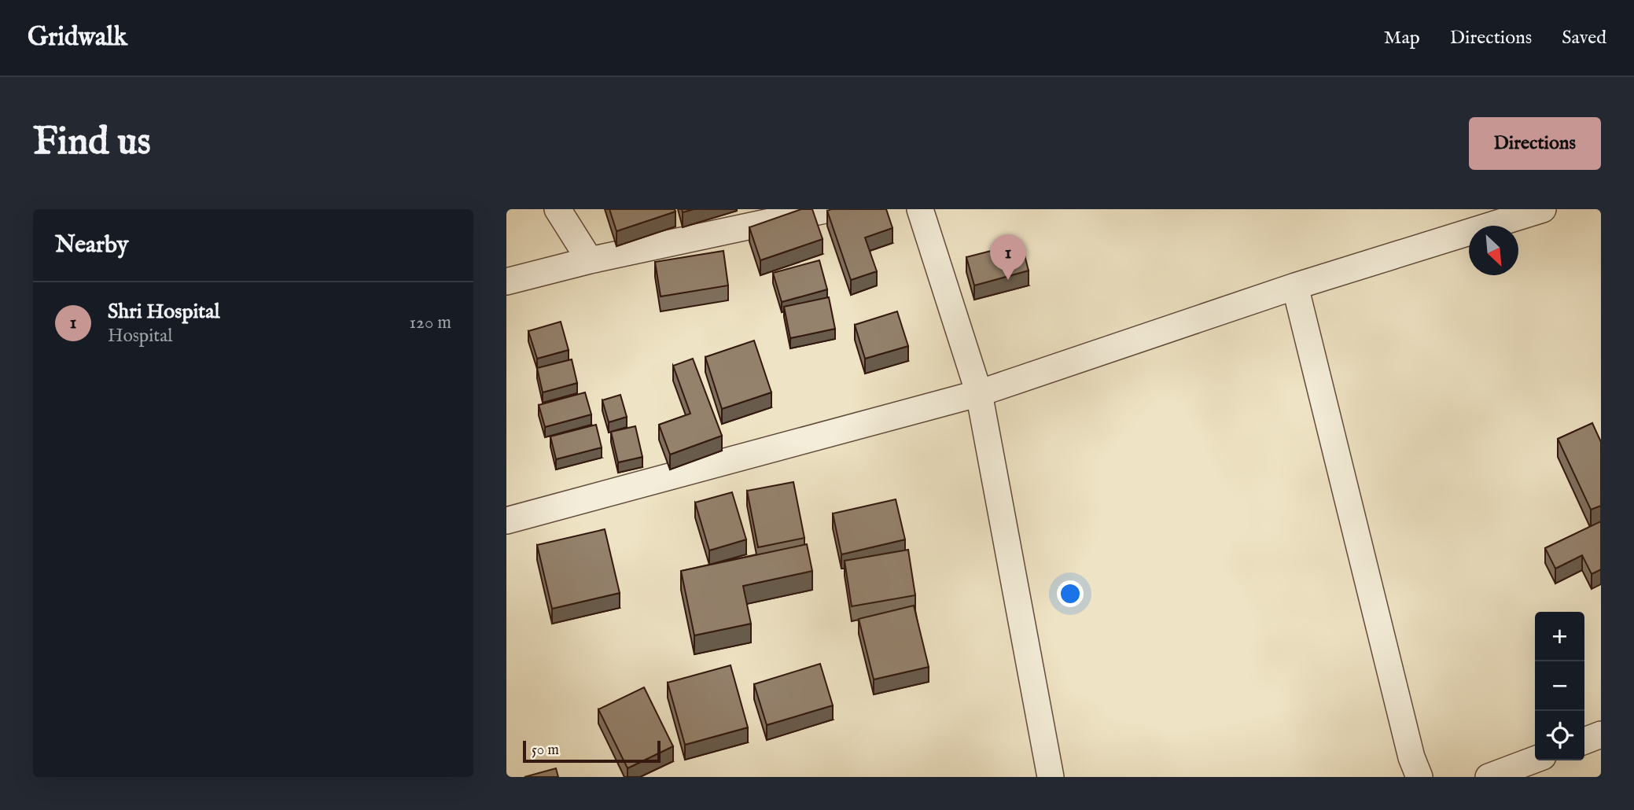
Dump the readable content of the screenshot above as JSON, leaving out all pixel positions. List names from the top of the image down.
{
  "scale_bar": "50 m",
  "north": "bottom right",
  "page": {
    "header": "Gridwalk",
    "nav": ["Map", "Directions", "Saved"],
    "buttons": "Directions",
    "title": "Find us",
    "heading": "Nearby",
    "pins": "1",
    "list": [
      {
        "mark": "1",
        "name": "Shri Hospital",
        "note": "Hospital",
        "value": "120 m"
      }
    ],
    "map_buttons": ["+", "−"],
    "scale": "50 m"
  }
}
